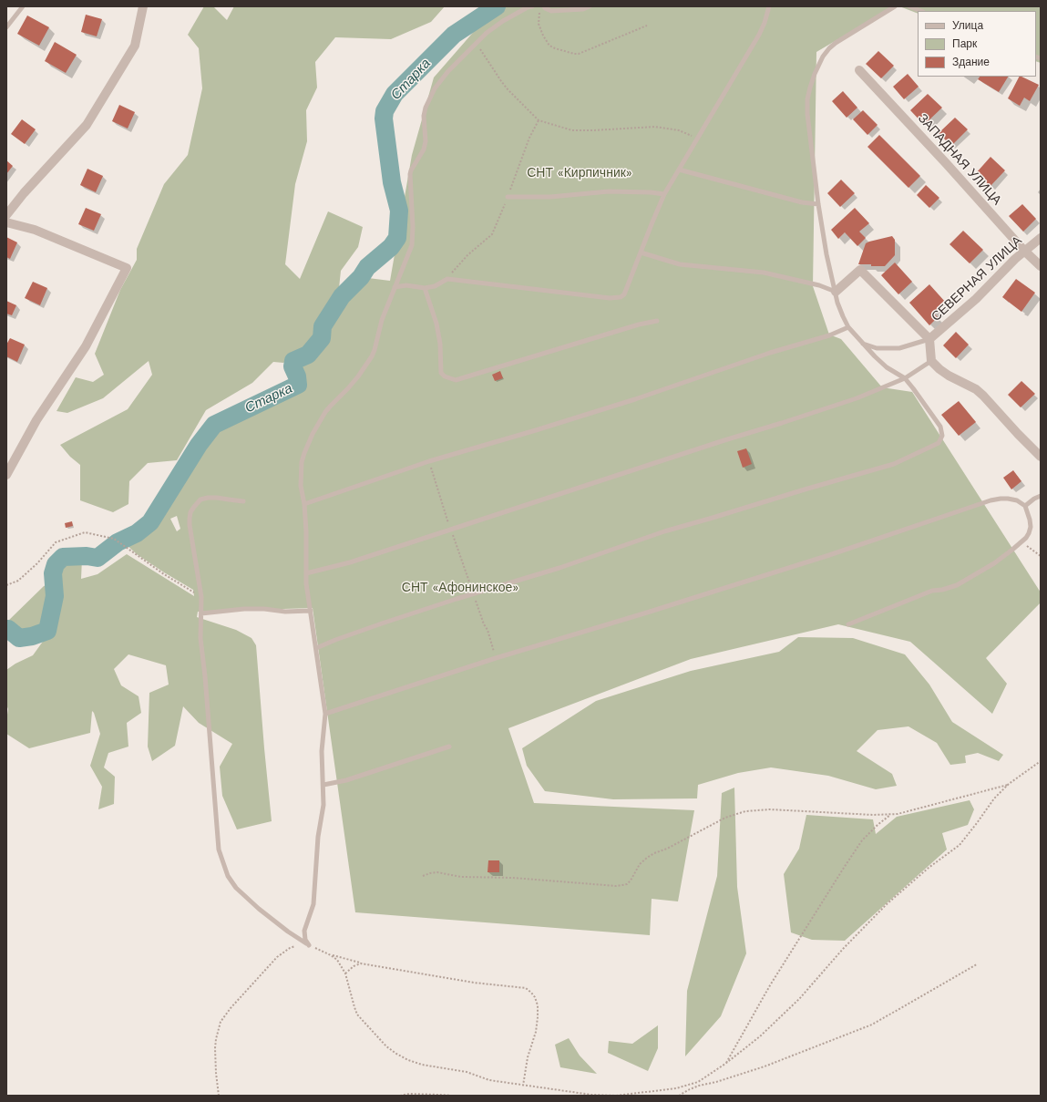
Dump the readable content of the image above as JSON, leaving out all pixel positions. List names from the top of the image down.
{
  "streets": {
    "street": ["ЗАПАДНАЯ УЛИЦА", "СЕВЕРНАЯ УЛИЦА"]
  },
  "crossings": [
    ["ЗАПАДНАЯ УЛИЦА", "СЕВЕРНАЯ УЛИЦА"]
  ],
  "water": ["Старка"],
  "parks": ["СНТ «Кирпичник»", "СНТ «Афонинское»"],
  "legend": ["Улица", "Парк", "Здание"]
}
